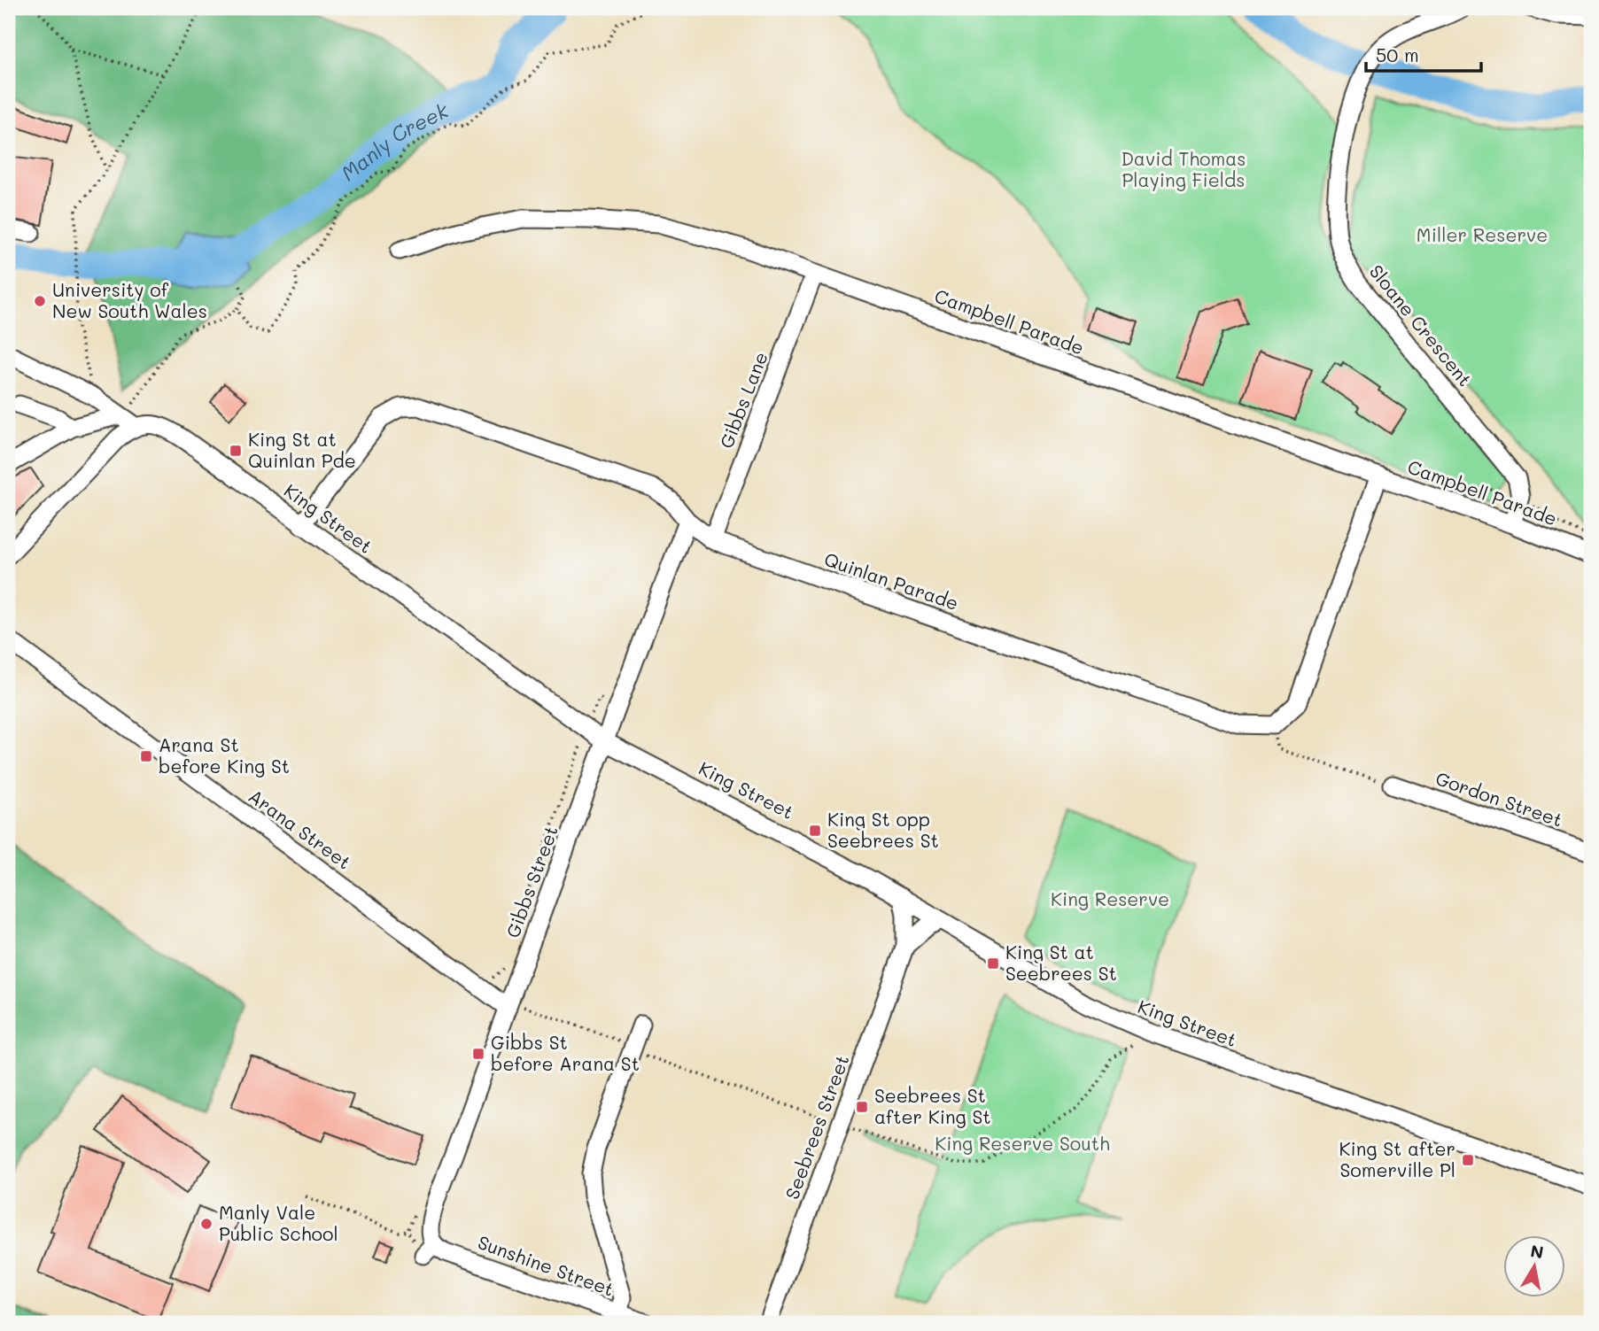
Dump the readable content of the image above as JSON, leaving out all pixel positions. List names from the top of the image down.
{
  "streets": {
    "street": [
      "Campbell Parade",
      "Sloane Crescent",
      "Gibbs Lane",
      "King Street",
      "Quinlan Parade",
      "Gordon Street",
      "Arana Street",
      "Gibbs Street",
      "Seebrees Street",
      "Sunshine Street"
    ]
  },
  "crossings": [
    ["Campbell Parade", "Sloane Crescent"],
    ["Campbell Parade", "Gibbs Lane"],
    ["Gibbs Lane", "Quinlan Parade"],
    ["King Street", "Quinlan Parade"],
    ["King Street", "Gibbs Street"],
    ["King Street", "Seebrees Street"],
    ["Quinlan Parade", "Gibbs Street"],
    ["Arana Street", "Gibbs Street"],
    ["Gibbs Street", "Sunshine Street"]
  ],
  "water": ["Manly Creek"],
  "parks": [
    "David Thomas Playing Fields",
    "Miller Reserve",
    "King Reserve",
    "King Reserve South"
  ],
  "places": {
    "other": ["University of New South Wales", "Manly Vale Public School"],
    "transit": [
      "King St at Quinlan Pde",
      "Arana St before King St",
      "King St opp Seebrees St",
      "King St at Seebrees St",
      "Gibbs St before Arana St",
      "Seebrees St after King St",
      "King St after Somerville Pl"
    ]
  },
  "scale_bar": "50 m",
  "north": "top"
}
